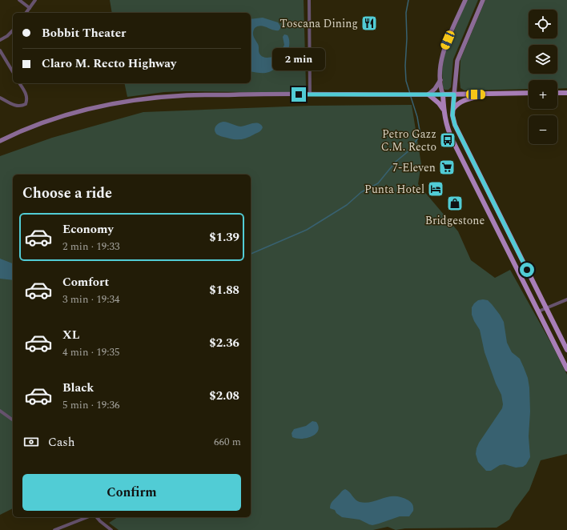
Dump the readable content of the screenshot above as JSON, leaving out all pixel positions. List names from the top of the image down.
{
  "places": {
    "restaurant": ["Toscana Dining"],
    "bus stop": ["Petro Gazz C.M. Recto"],
    "supermarket": ["7-Eleven"],
    "hotel": ["Punta Hotel"],
    "shop": ["Bridgestone"]
  },
  "page": {
    "map_buttons": ["+", "−"],
    "banner": ["Bobbit Theater", "Claro M. Recto Highway"],
    "bubble": "2 min",
    "heading": "Choose a ride",
    "list": [
      {
        "name": "Economy",
        "note": "2 min · 19:33",
        "value": "$1.39"
      },
      {
        "name": "Comfort",
        "note": "3 min · 19:34",
        "value": "$1.88"
      },
      {
        "name": "XL",
        "note": "4 min · 19:35",
        "value": "$2.36"
      },
      {
        "name": "Black",
        "note": "5 min · 19:36",
        "value": "$2.08"
      }
    ],
    "pay": ["Cash", "660 m"],
    "buttons": "Confirm"
  }
}
